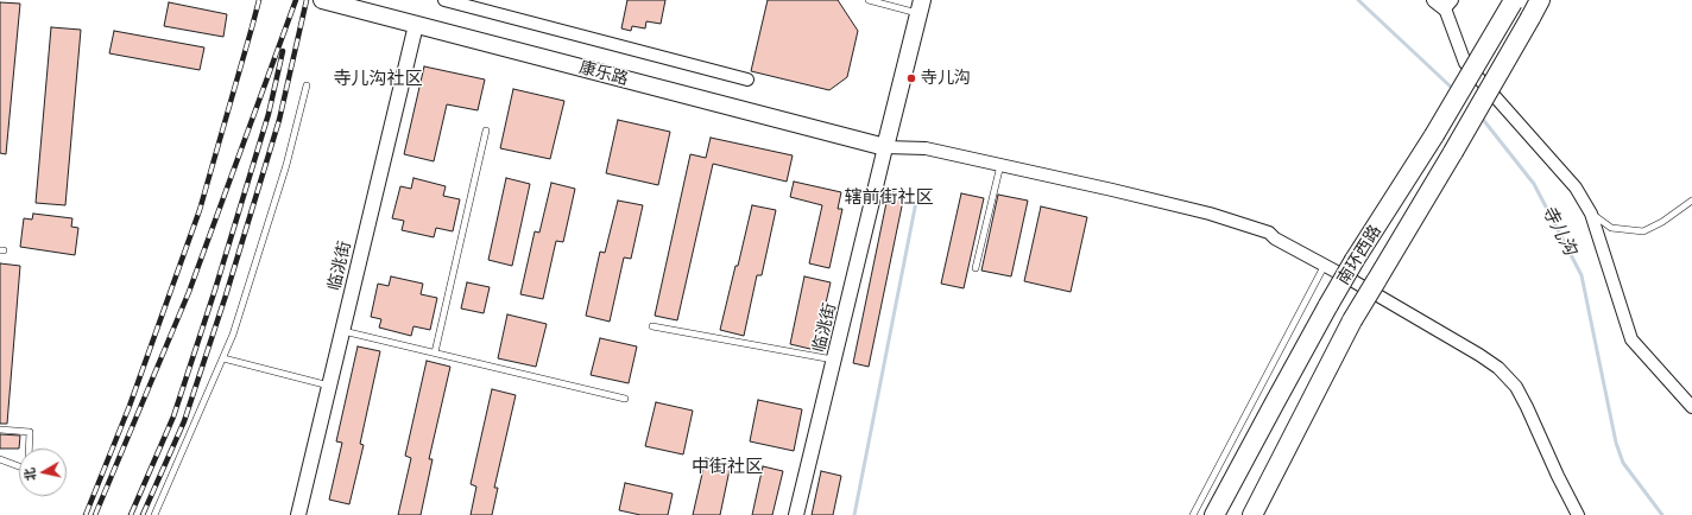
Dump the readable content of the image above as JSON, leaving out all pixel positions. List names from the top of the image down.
{
  "streets": {
    "highway": ["南环西路"],
    "main road": ["康乐路"],
    "street": ["临洮街"]
  },
  "crossings": [
    ["康乐路", "临洮街"]
  ],
  "districts": ["寺儿沟社区", "辖前街社区", "中街社区"],
  "water": ["寺儿沟"],
  "places": ["寺儿沟"],
  "north": "left"
}
